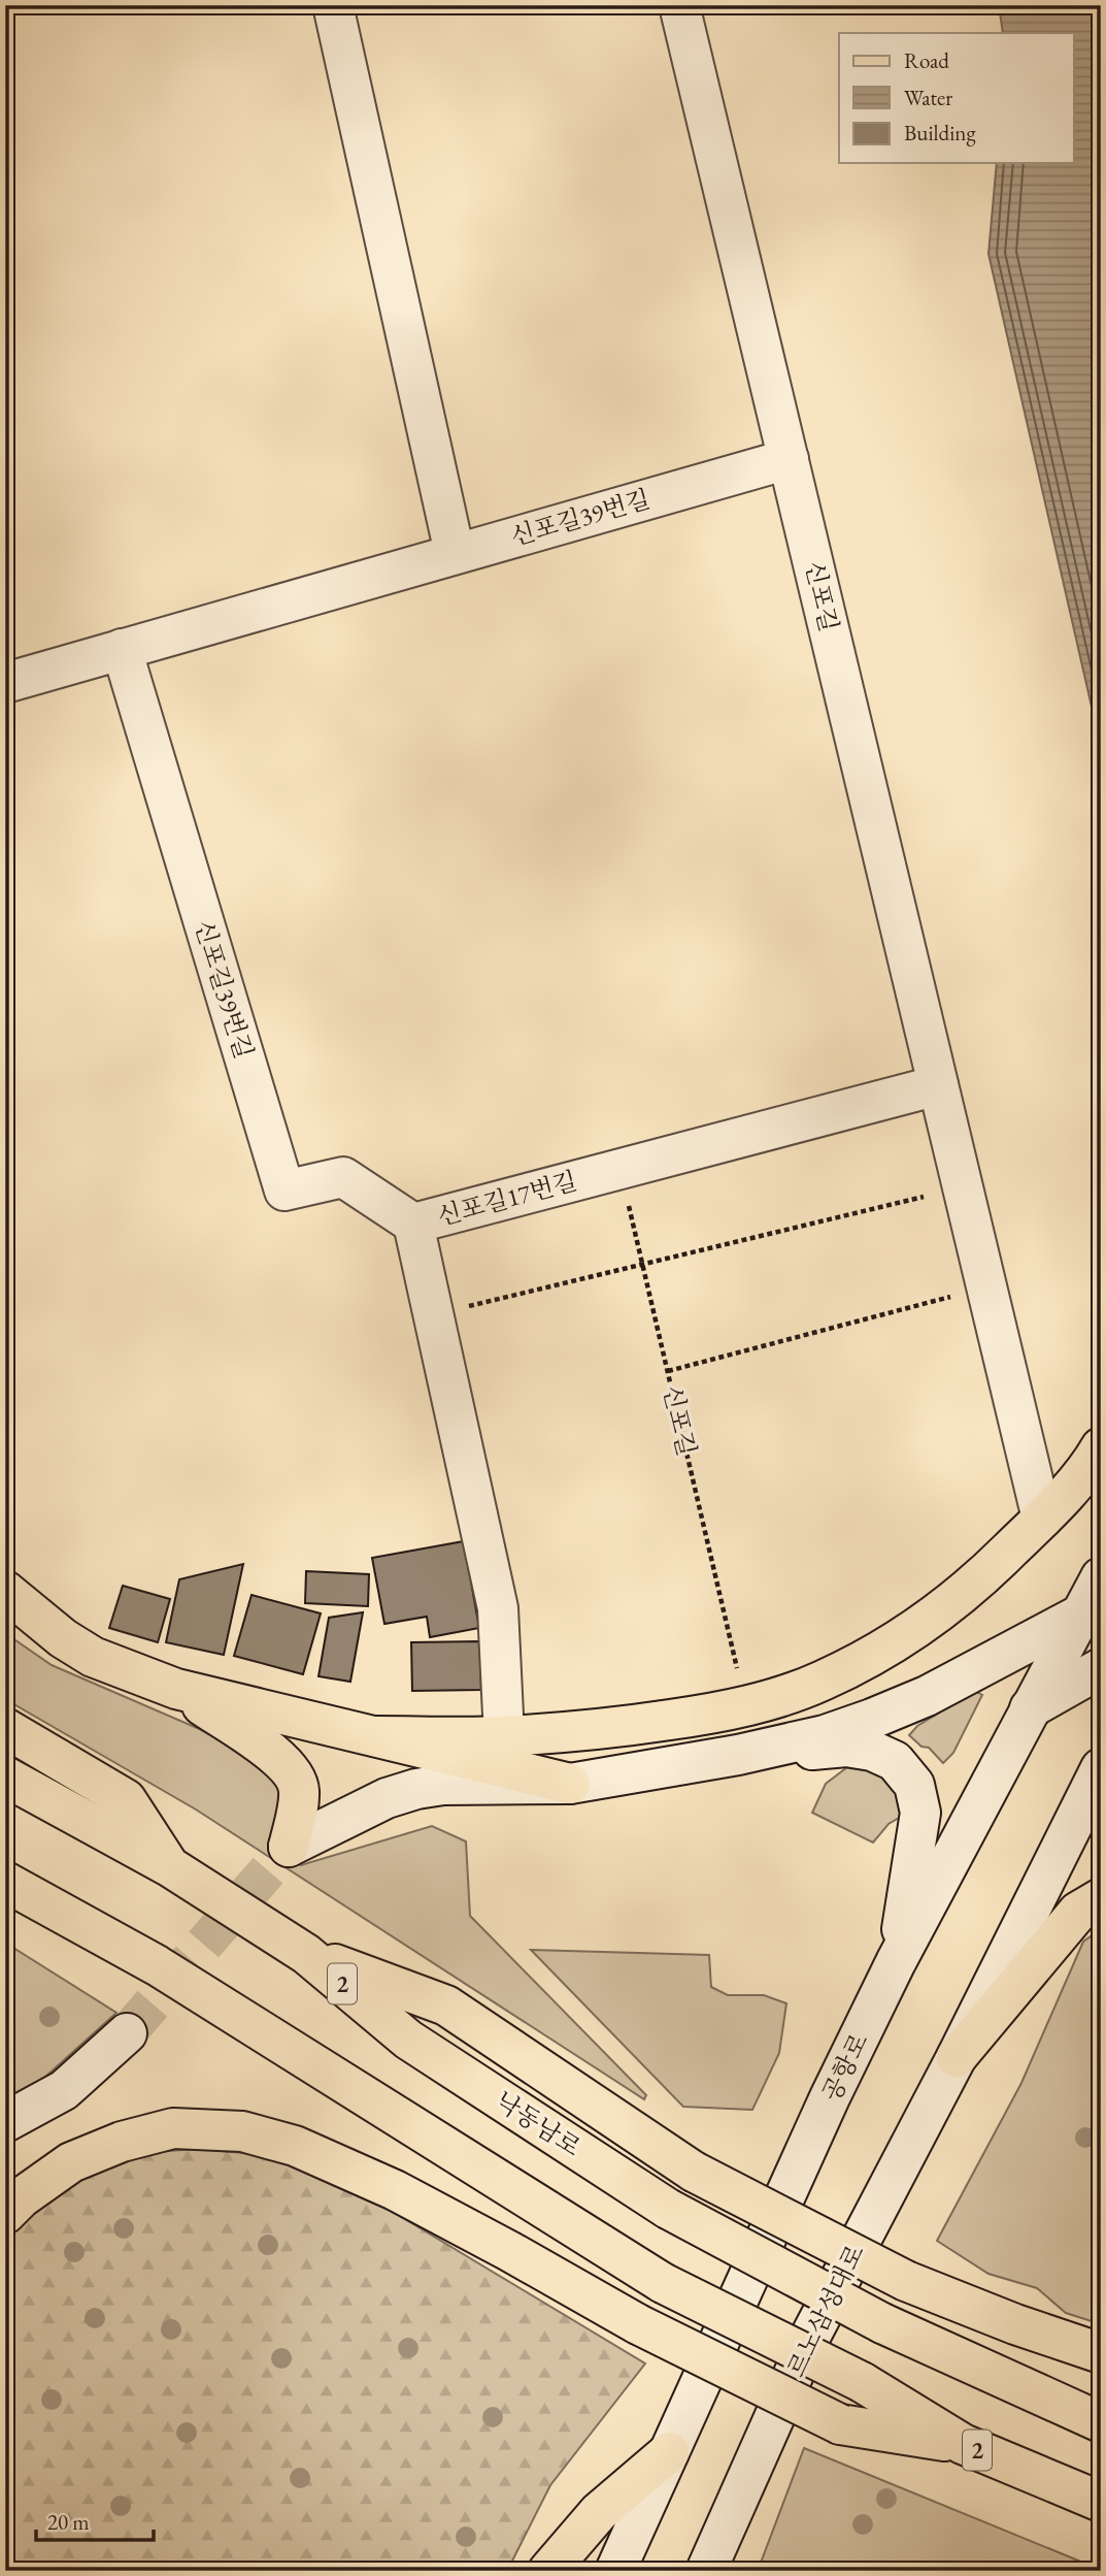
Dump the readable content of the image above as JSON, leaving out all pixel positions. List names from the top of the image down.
{
  "streets": {
    "main road": ["2", "낙동남로"],
    "street": [
      "신포길39번길",
      "신포길",
      "신포길17번길",
      "공항로",
      "르노삼성대로"
    ]
  },
  "crossings": [
    ["신포길39번길", "신포길"],
    ["신포길39번길", "신포길17번길"],
    ["신포길", "신포길17번길"]
  ],
  "legend": ["Road", "Water", "Building"],
  "scale_bar": "20 m"
}
